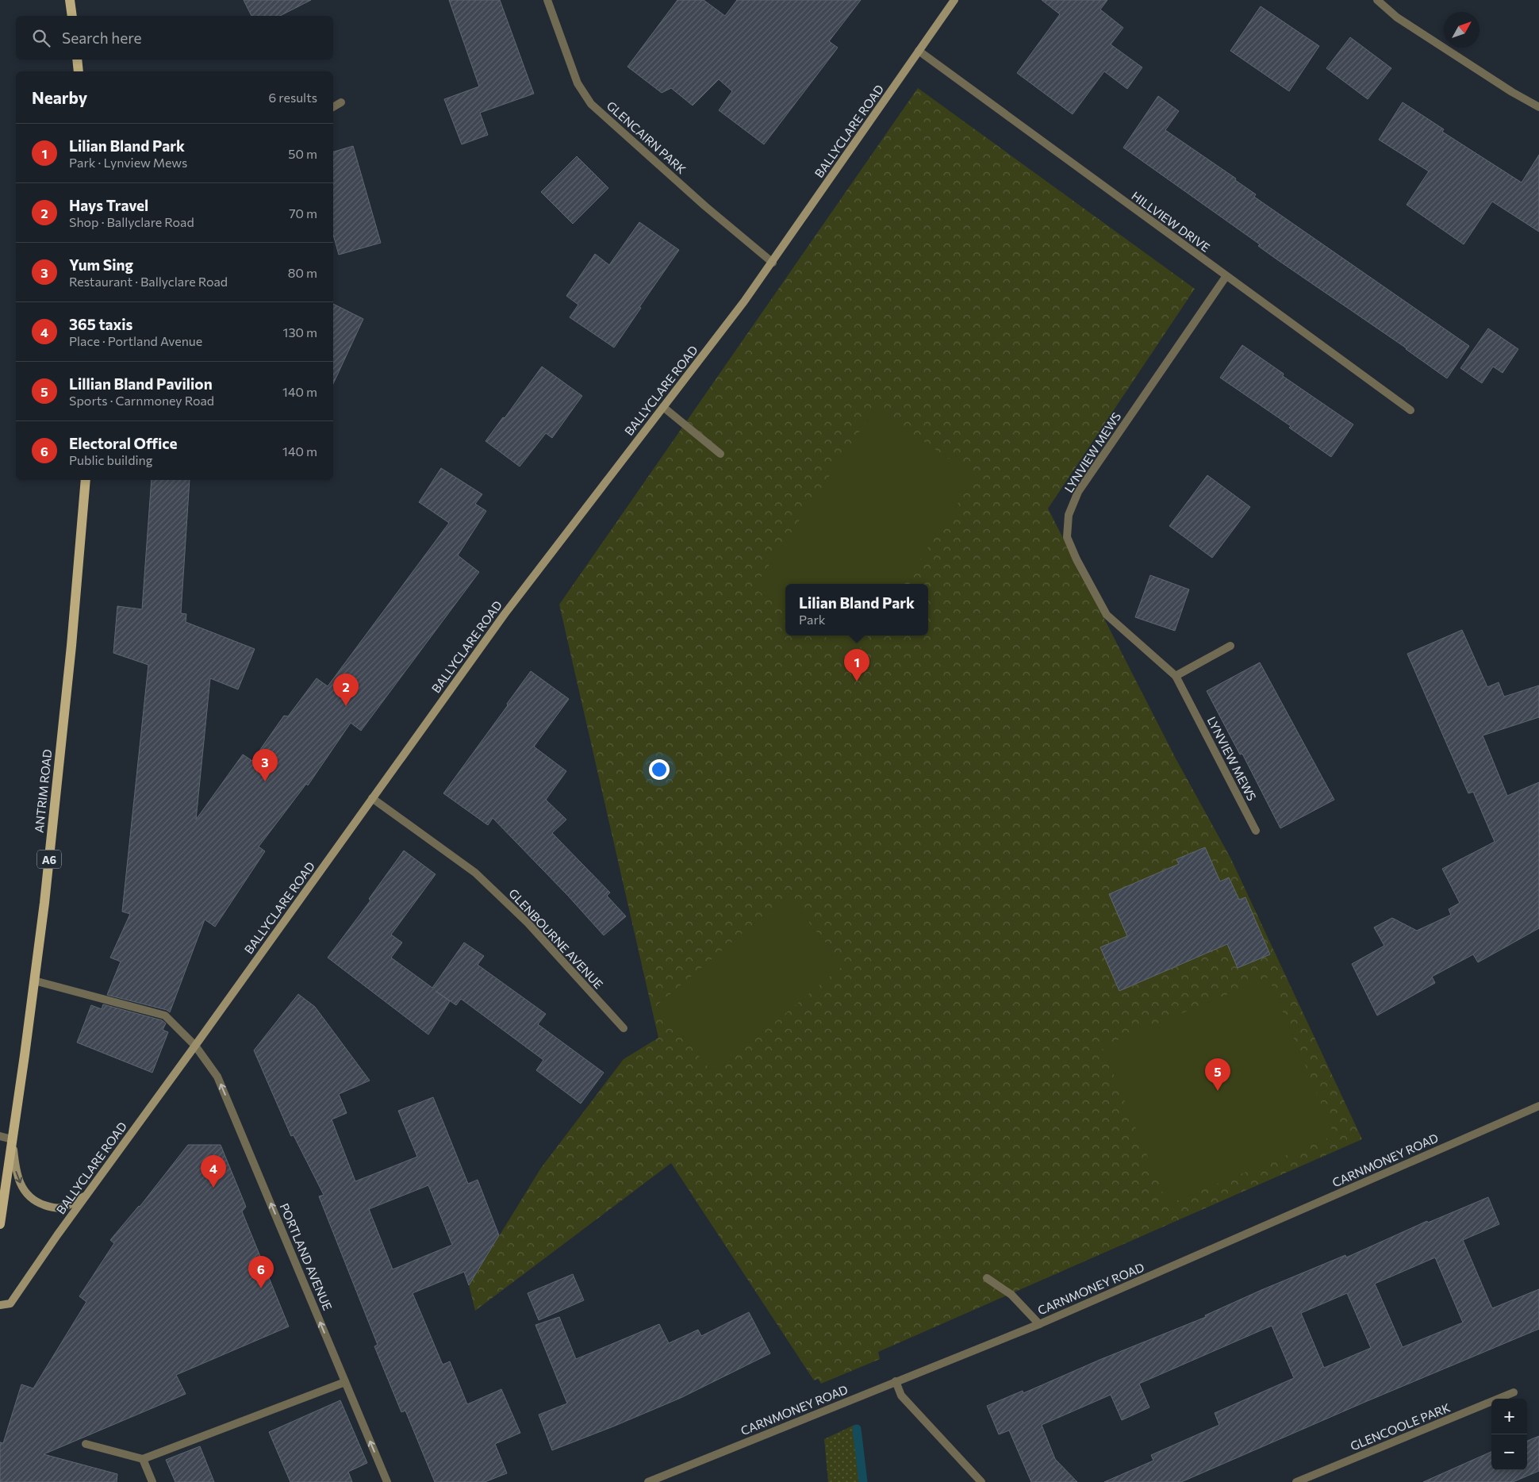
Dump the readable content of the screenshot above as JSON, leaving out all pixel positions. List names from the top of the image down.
{
  "streets": {
    "main road": ["BALLYCLARE ROAD", "ANTRIM ROAD", "A6"],
    "street": [
      "GLENCAIRN PARK",
      "HILLVIEW DRIVE",
      "LYNVIEW MEWS",
      "GLENBOURNE AVENUE",
      "CARNMONEY ROAD",
      "PORTLAND AVENUE",
      "GLENCOOLE PARK"
    ]
  },
  "crossings": [
    ["BALLYCLARE ROAD", "GLENCAIRN PARK"],
    ["BALLYCLARE ROAD", "HILLVIEW DRIVE"],
    ["BALLYCLARE ROAD", "GLENBOURNE AVENUE"],
    ["BALLYCLARE ROAD", "PORTLAND AVENUE"],
    ["HILLVIEW DRIVE", "LYNVIEW MEWS"],
    ["ANTRIM ROAD", "PORTLAND AVENUE"]
  ],
  "one_way": ["PORTLAND AVENUE"],
  "north": "top right",
  "page": {
    "search": "Search here",
    "heading": ["Nearby", "6 results"],
    "list": [
      {
        "mark": "1",
        "name": "Lilian Bland Park",
        "note": "Park · Lynview Mews",
        "value": "50 m"
      },
      {
        "mark": "2",
        "name": "Hays Travel",
        "note": "Shop · Ballyclare Road",
        "value": "70 m"
      },
      {
        "mark": "3",
        "name": "Yum Sing",
        "note": "Restaurant · Ballyclare Road",
        "value": "80 m"
      },
      {
        "mark": "4",
        "name": "365 taxis",
        "note": "Place · Portland Avenue",
        "value": "130 m"
      },
      {
        "mark": "5",
        "name": "Lillian Bland Pavilion",
        "note": "Sports · Carnmoney Road",
        "value": "140 m"
      },
      {
        "mark": "6",
        "name": "Electoral Office",
        "note": "Public building",
        "value": "140 m"
      }
    ],
    "popup": ["Lilian Bland Park", "Park"],
    "pins": [
      "1",
      "2",
      "3",
      "5",
      "4",
      "6"
    ],
    "map_buttons": ["+", "−"]
  }
}
